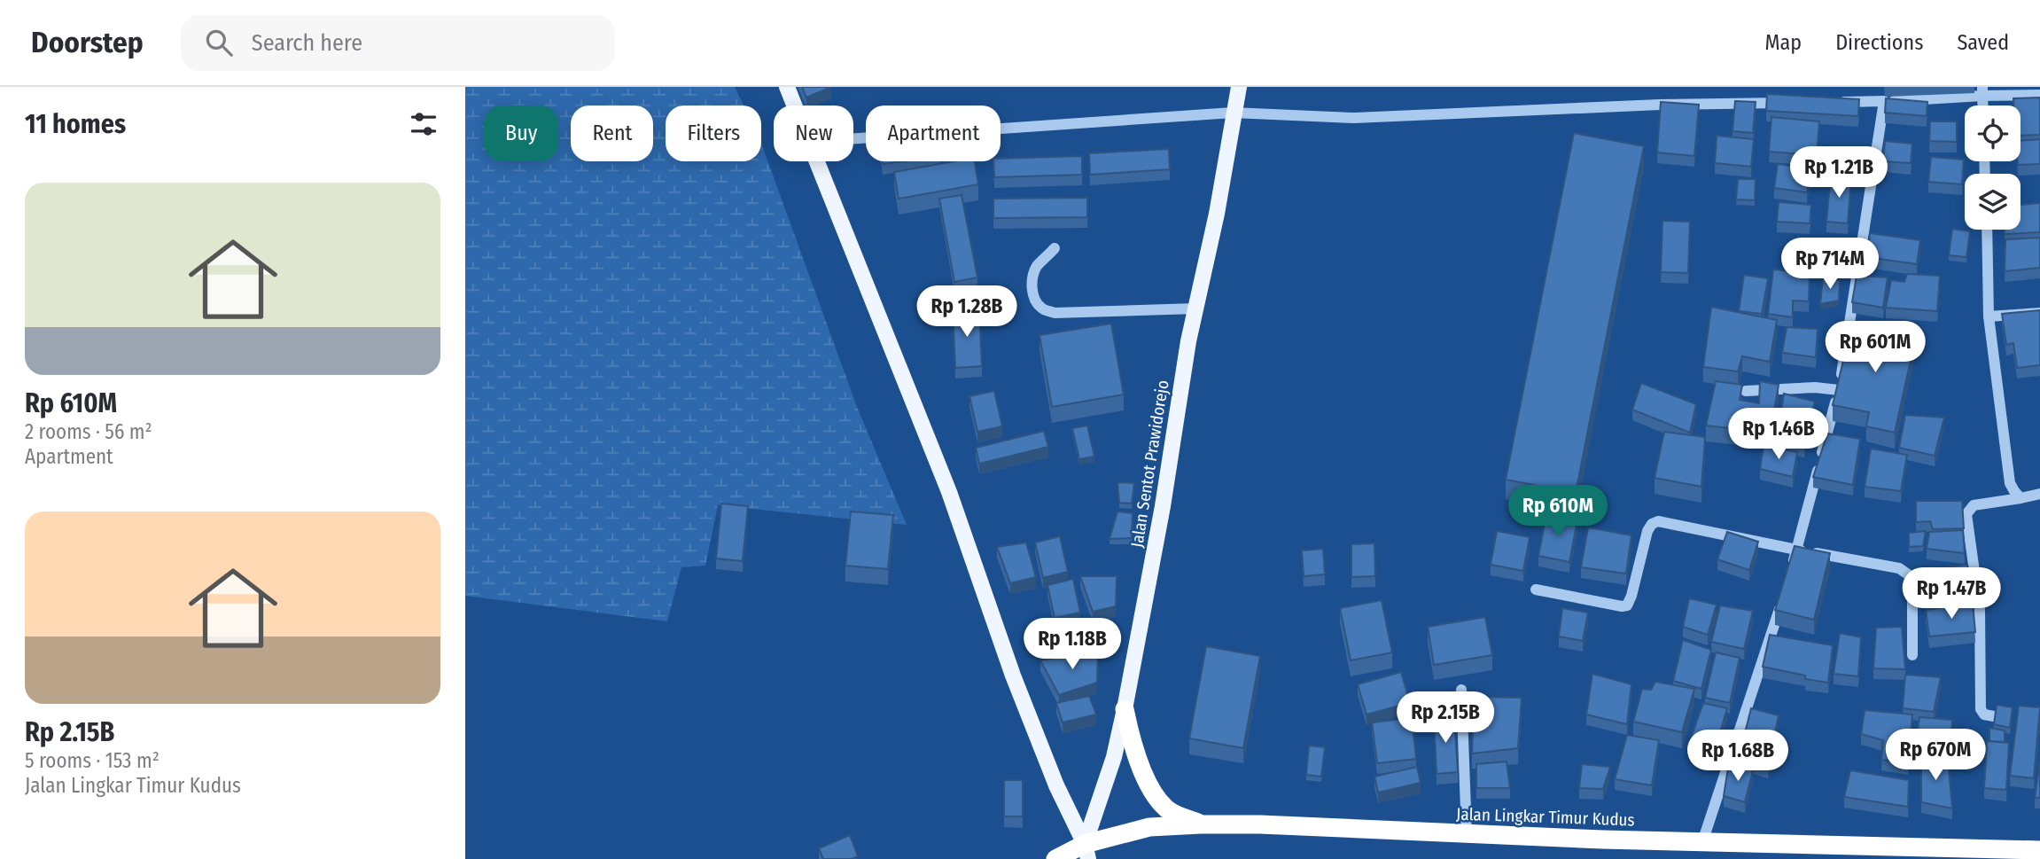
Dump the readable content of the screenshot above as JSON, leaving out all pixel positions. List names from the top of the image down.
{
  "streets": {
    "highway": ["Jalan Lingkar Timur Kudus"],
    "main road": ["Jalan Sentot Prawidorejo"]
  },
  "crossings": [
    ["Jalan Sentot Prawidorejo", "Jalan Lingkar Timur Kudus"]
  ],
  "page": {
    "header": "Doorstep",
    "search": "Search here",
    "nav": ["Map", "Directions", "Saved"],
    "heading": "11 homes",
    "chip": [
      "Buy",
      "Rent",
      "Filters",
      "New",
      "Apartment"
    ],
    "price": [
      "Rp 1.21B",
      "Rp 714M",
      "Rp 1.28B",
      "Rp 601M",
      "Rp 1.46B",
      "Rp 610M",
      "Rp 1.47B",
      "Rp 1.18B",
      "Rp 2.15B",
      "Rp 670M",
      "Rp 1.68B"
    ],
    "list": [
      {
        "name": "Rp 610M",
        "note": "2 rooms · 56 m² · Apartment"
      },
      {
        "name": "Rp 2.15B",
        "note": "5 rooms · 153 m² · Jalan Lingkar Timur Kudus"
      }
    ]
  }
}
